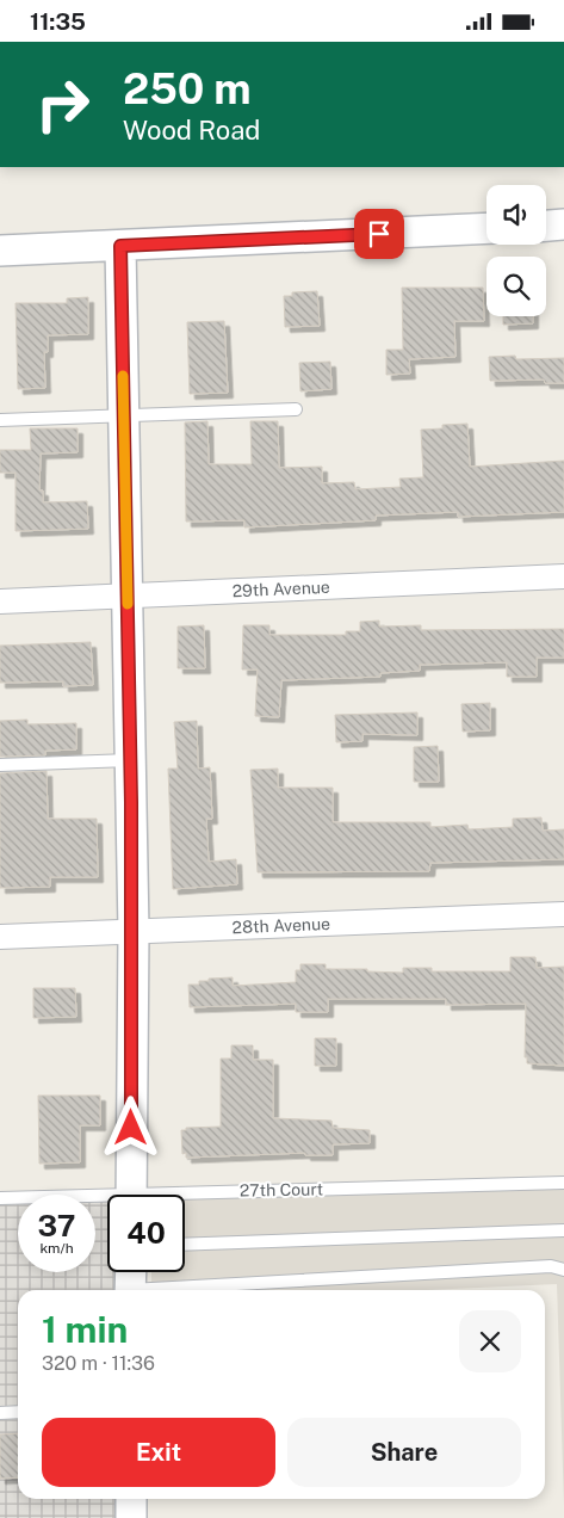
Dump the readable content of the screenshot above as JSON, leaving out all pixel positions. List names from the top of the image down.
{
  "streets": {
    "street": ["29th Avenue", "28th Avenue"],
    "lane": ["27th Court"]
  },
  "page": {
    "status": "11:35",
    "turn": ["250 m", "Wood Road"],
    "speed": "37 km/h",
    "limit": "40",
    "heading": ["1 min", "320 m · 11:36"],
    "buttons": ["Exit", "Share"]
  }
}
